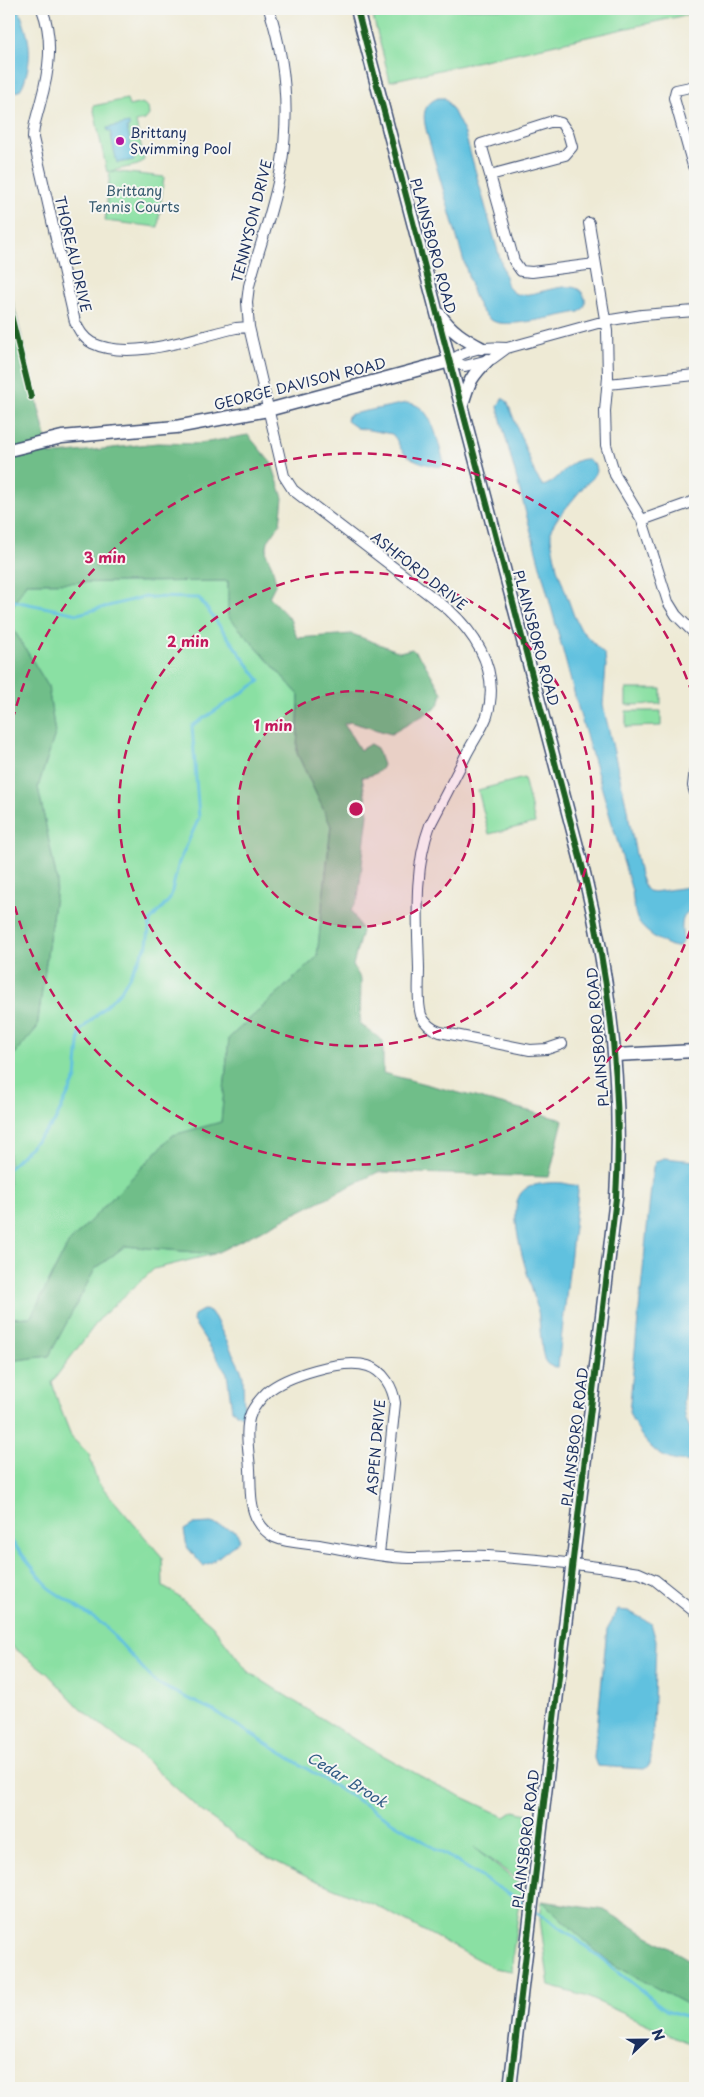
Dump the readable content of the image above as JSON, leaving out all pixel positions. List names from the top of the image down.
{
  "streets": {
    "street": [
      "TENNYSON DRIVE",
      "PLAINSBORO ROAD",
      "THOREAU DRIVE",
      "GEORGE DAVISON ROAD",
      "ASHFORD DRIVE",
      "ASPEN DRIVE"
    ]
  },
  "crossings": [
    ["TENNYSON DRIVE", "THOREAU DRIVE"],
    ["TENNYSON DRIVE", "GEORGE DAVISON ROAD"],
    ["TENNYSON DRIVE", "ASHFORD DRIVE"],
    ["PLAINSBORO ROAD", "GEORGE DAVISON ROAD"],
    ["PLAINSBORO ROAD", "ASPEN DRIVE"],
    ["GEORGE DAVISON ROAD", "ASHFORD DRIVE"]
  ],
  "water": ["Cedar Brook"],
  "parks": ["Brittany Tennis Courts"],
  "places": ["Brittany Swimming Pool"],
  "north": "right",
  "rings": ["3 min", "2 min", "1 min"]
}
